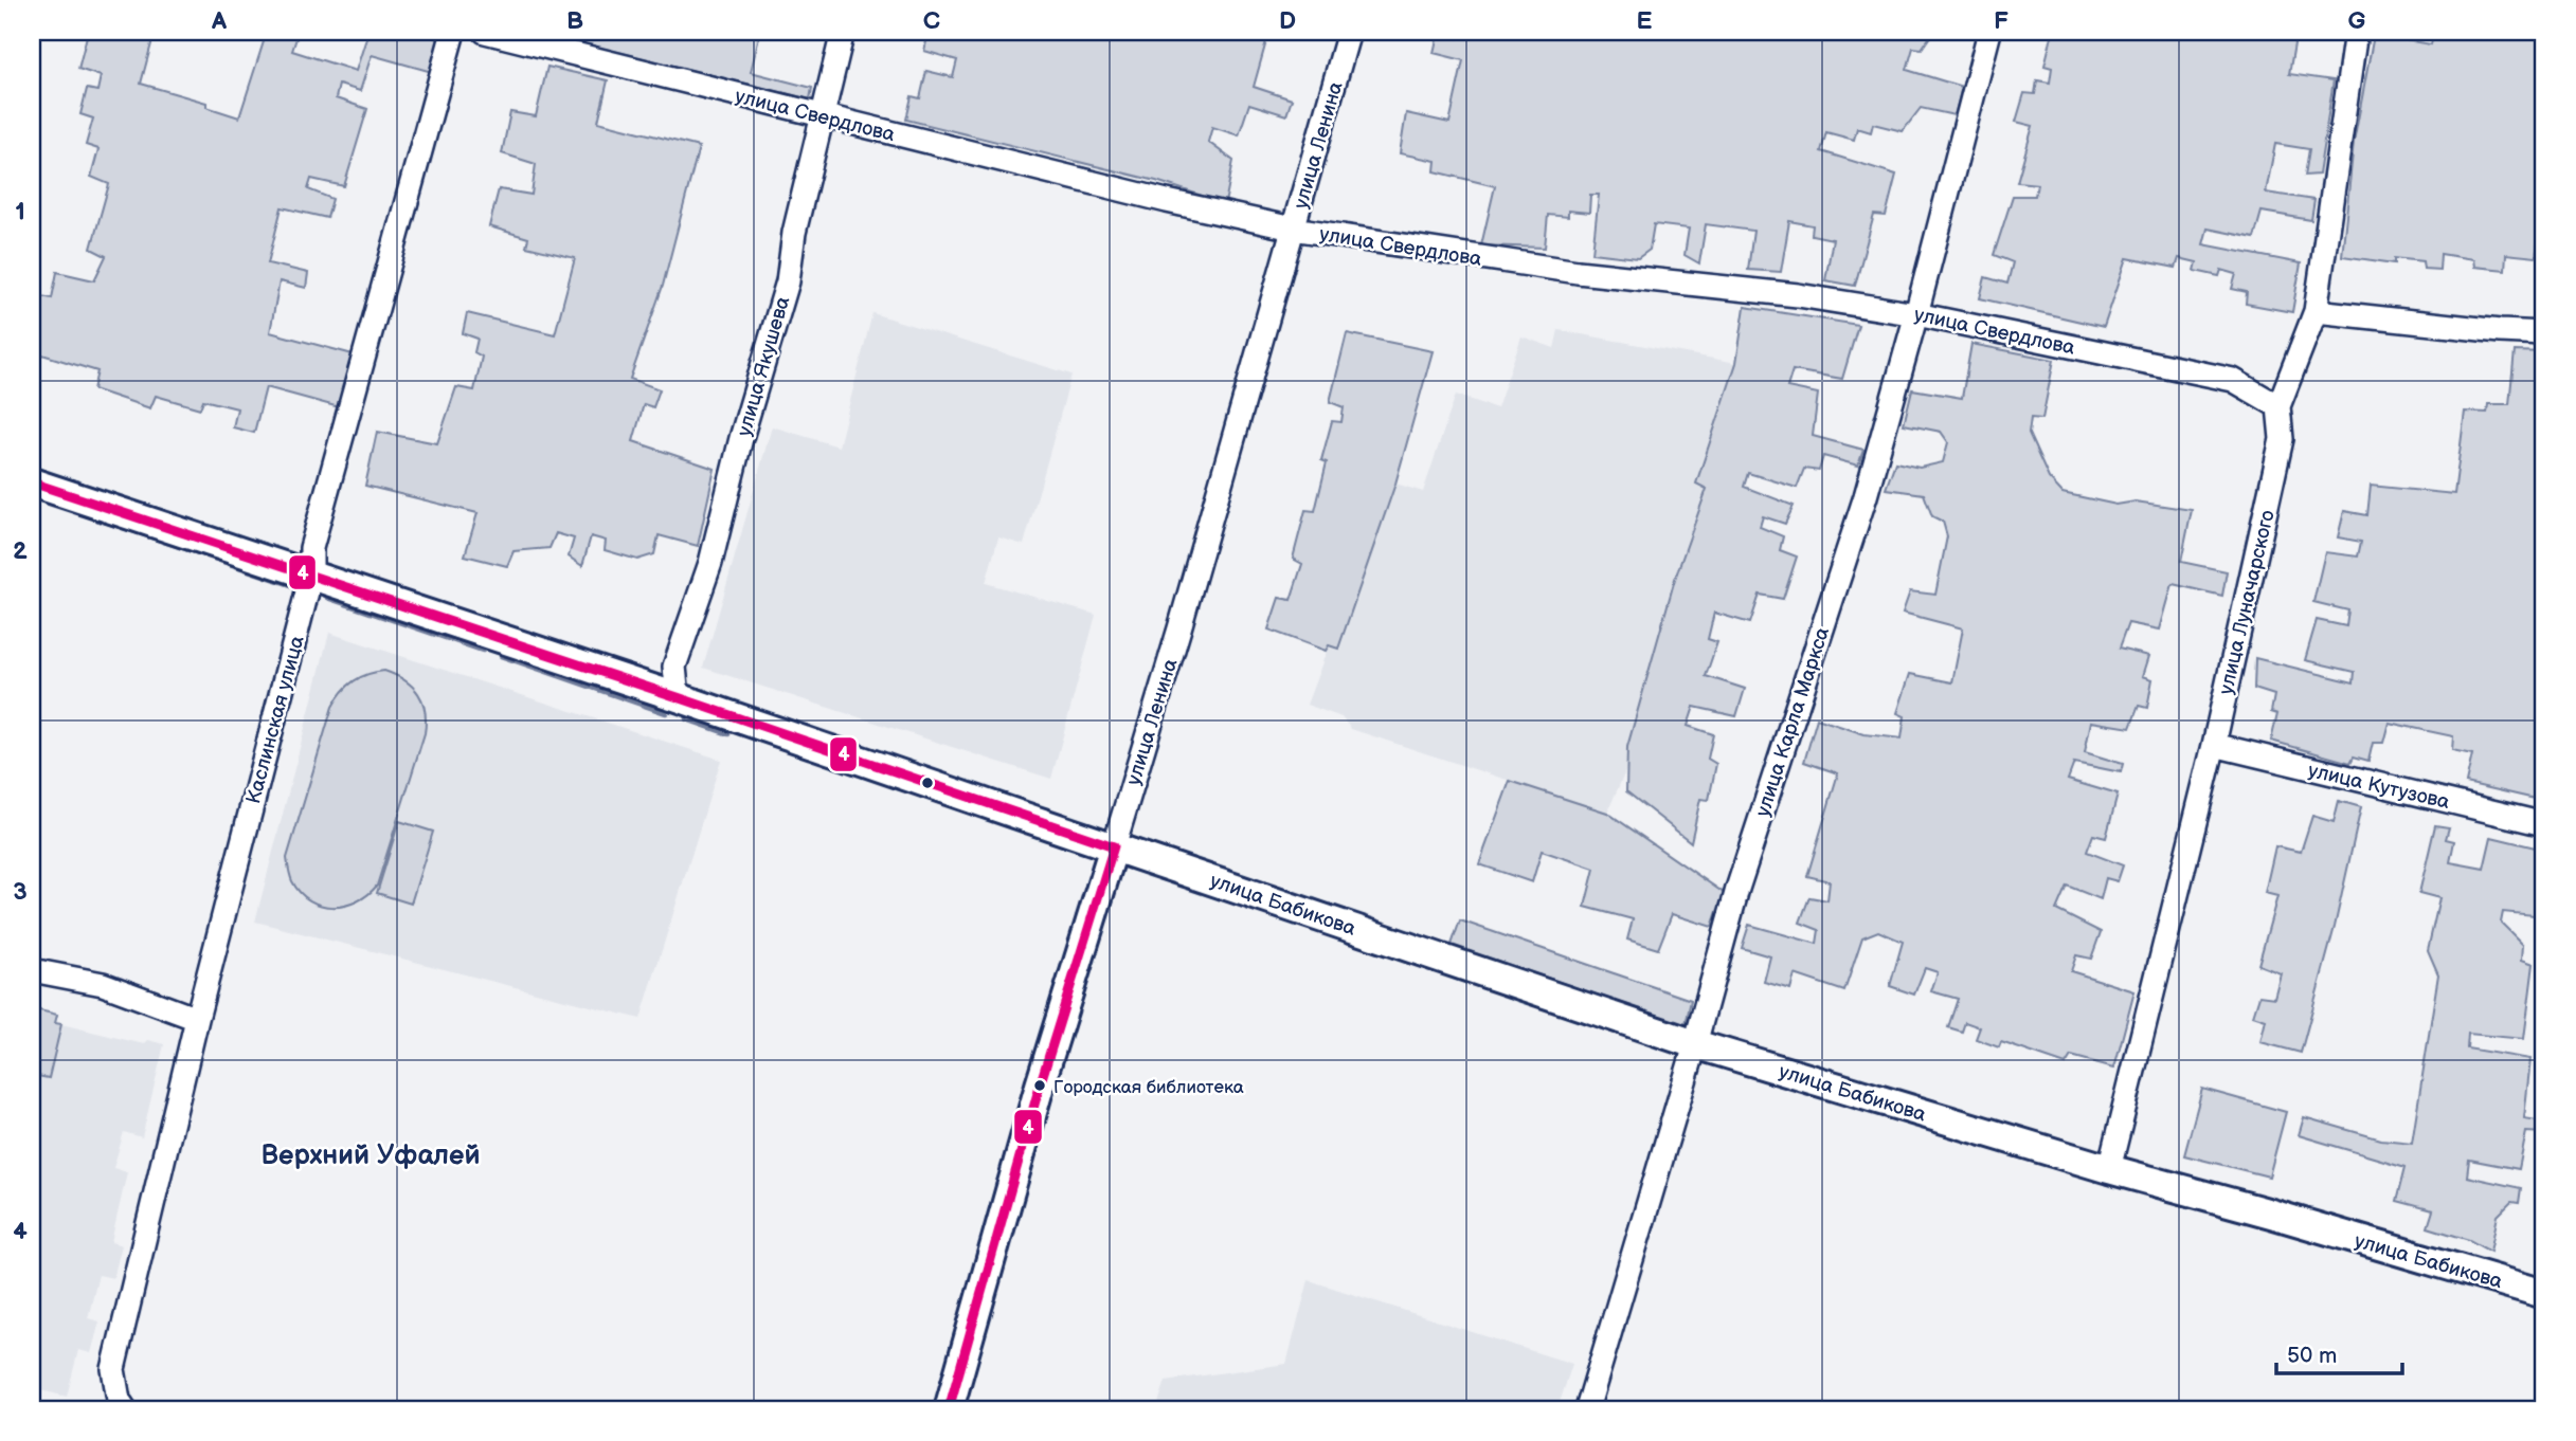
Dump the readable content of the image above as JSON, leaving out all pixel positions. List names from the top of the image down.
{
  "streets": {
    "main road": ["улица Ленина", "улица Бабикова"],
    "street": [
      "улица Свердлова",
      "улица Якушева",
      "улица Луначарского",
      "Каслинская улица",
      "улица Карла Маркса",
      "улица Кутузова"
    ]
  },
  "crossings": [
    ["улица Свердлова", "улица Ленина"],
    ["улица Свердлова", "улица Якушева"],
    ["улица Свердлова", "улица Луначарского"],
    ["улица Свердлова", "улица Карла Маркса"],
    ["улица Ленина", "улица Бабикова"],
    ["улица Якушева", "улица Бабикова"],
    ["улица Луначарского", "улица Кутузова"],
    ["улица Луначарского", "улица Бабикова"],
    ["Каслинская улица", "улица Бабикова"],
    ["улица Карла Маркса", "улица Бабикова"]
  ],
  "districts": ["Верхний Уфалей"],
  "places": ["Городская библиотека"],
  "lines": ["transit line 4"],
  "scale_bar": "50 m",
  "grid": {
    "columns": [
      "A",
      "B",
      "C",
      "D",
      "E",
      "F",
      "G"
    ],
    "rows": [
      "1",
      "2",
      "3",
      "4"
    ]
  }
}
